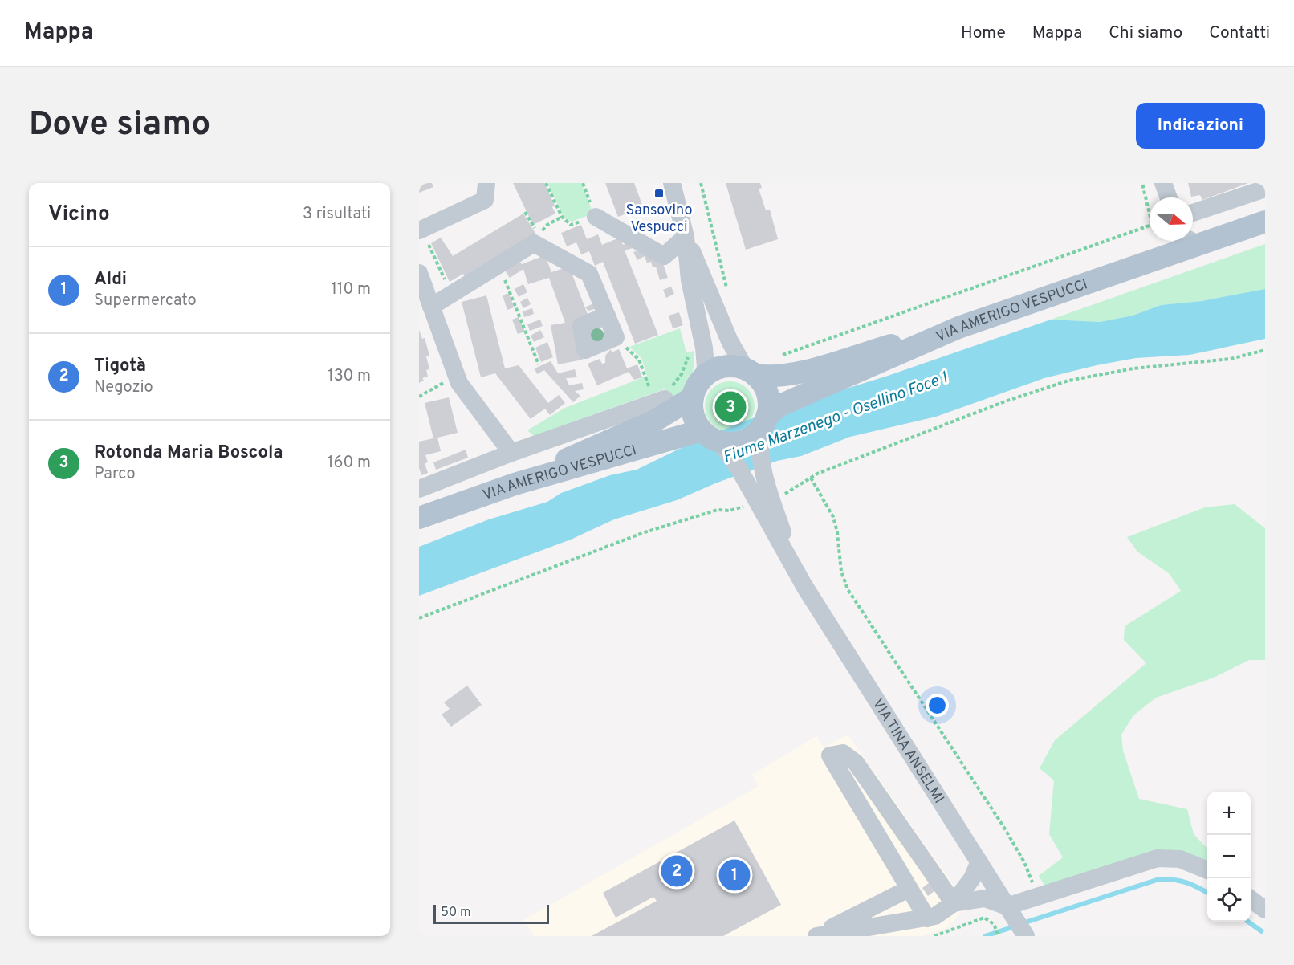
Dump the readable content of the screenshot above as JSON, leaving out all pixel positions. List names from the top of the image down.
{
  "streets": {
    "main road": ["VIA AMERIGO VESPUCCI"],
    "street": ["VIA TINA ANSELMI"]
  },
  "water": ["Fiume Marzenego - Osellino Foce 1"],
  "places": {
    "transit": ["Sansovino Vespucci"]
  },
  "scale_bar": "50 m",
  "north": "right",
  "page": {
    "header": "Mappa",
    "nav": [
      "Home",
      "Mappa",
      "Chi siamo",
      "Contatti"
    ],
    "buttons": "Indicazioni",
    "title": "Dove siamo",
    "heading": ["Vicino", "3 risultati"],
    "list": [
      {
        "mark": "1",
        "name": "Aldi",
        "note": "Supermercato",
        "value": "110 m"
      },
      {
        "mark": "2",
        "name": "Tigotà",
        "note": "Negozio",
        "value": "130 m"
      },
      {
        "mark": "3",
        "name": "Rotonda Maria Boscola",
        "note": "Parco",
        "value": "160 m"
      }
    ],
    "pins": ["3", "2", "1"],
    "map_buttons": ["+", "−"],
    "scale": "50 m"
  }
}
